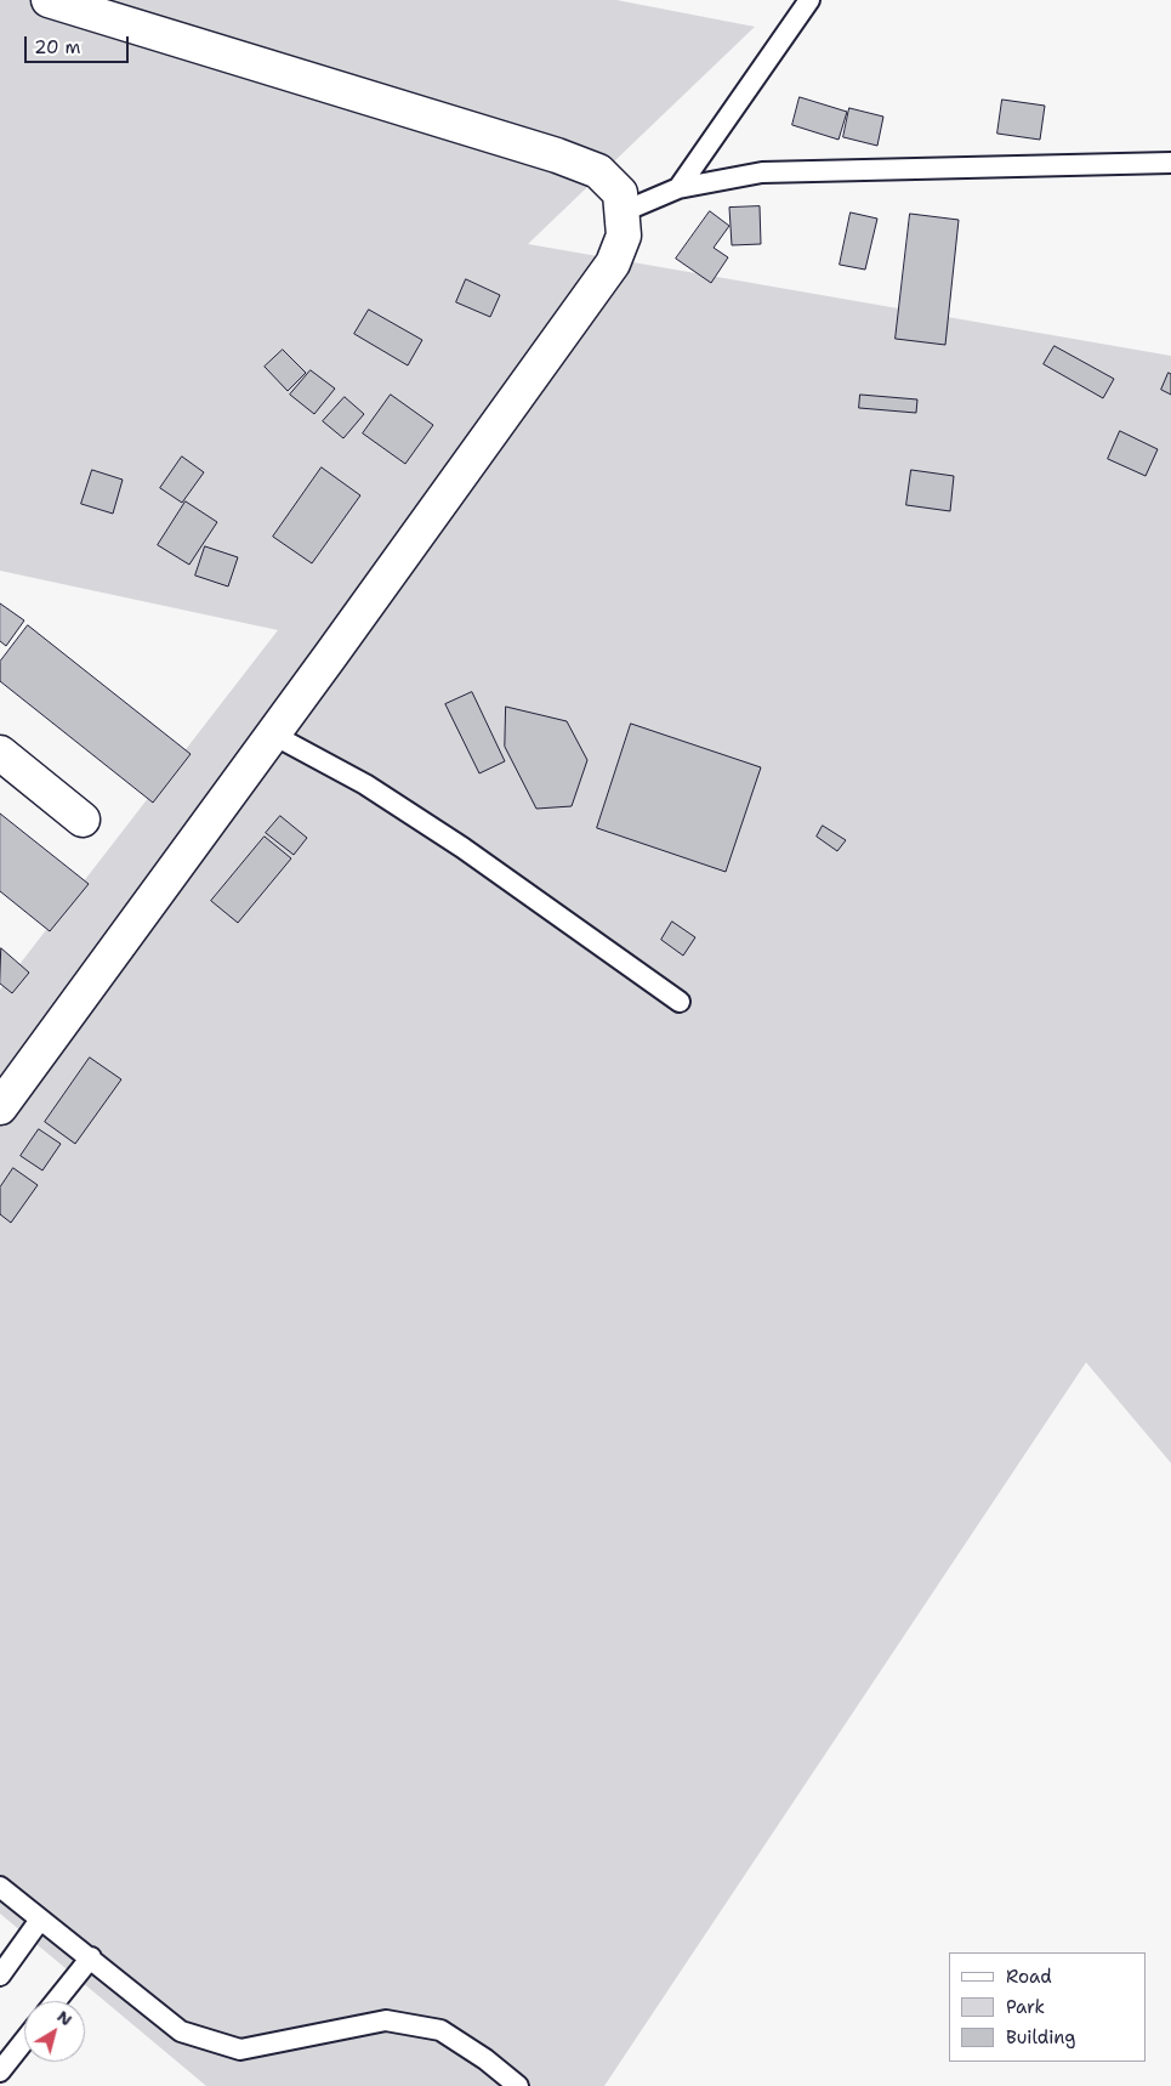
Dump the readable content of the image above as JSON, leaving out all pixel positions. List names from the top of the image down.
{
  "legend": ["Road", "Park", "Building"],
  "scale_bar": "20 m",
  "north": "top right"
}
